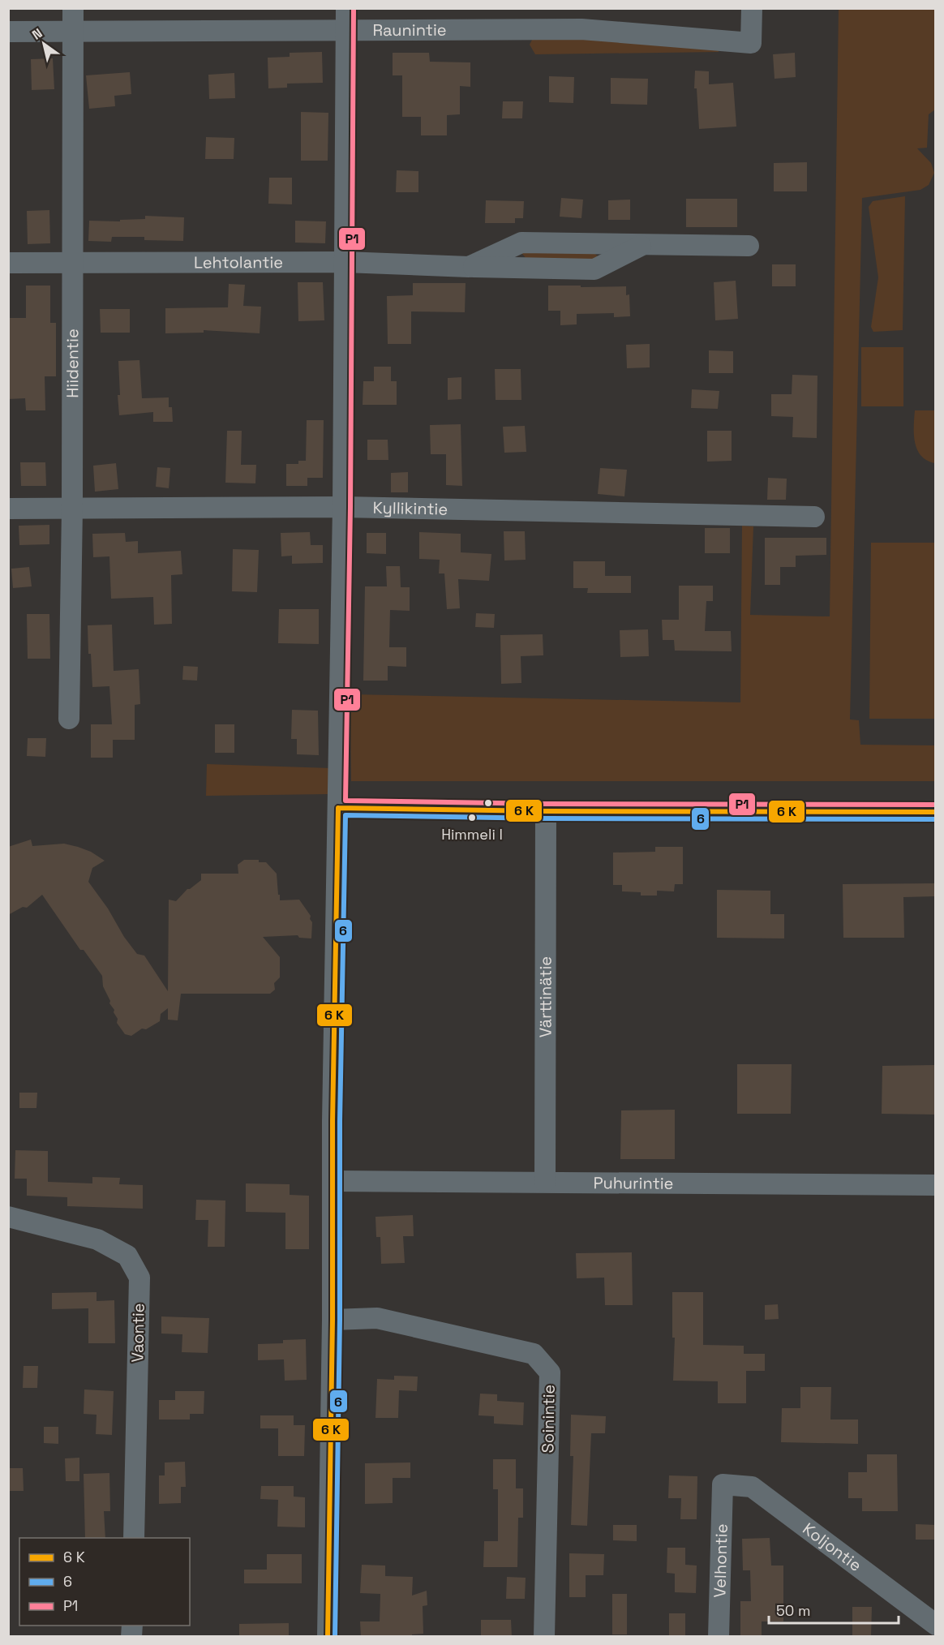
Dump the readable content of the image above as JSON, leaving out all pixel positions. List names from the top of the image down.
{
  "streets": {
    "street": [
      "Raunintie",
      "Lehtolantie",
      "Hiidentie",
      "Kyllikintie",
      "Värttinätie",
      "Puhurintie",
      "Vaontie",
      "Soinintie",
      "Koljontie",
      "Velhontie"
    ]
  },
  "crossings": [
    ["Raunintie", "Hiidentie"],
    ["Lehtolantie", "Hiidentie"],
    ["Hiidentie", "Kyllikintie"],
    ["Värttinätie", "Puhurintie"],
    ["Koljontie", "Velhontie"]
  ],
  "places": ["Himmeli I"],
  "lines": ["transit line P1", "transit line 6"],
  "legend": ["6 K", "6", "P1"],
  "scale_bar": "50 m",
  "north": "top left"
}
